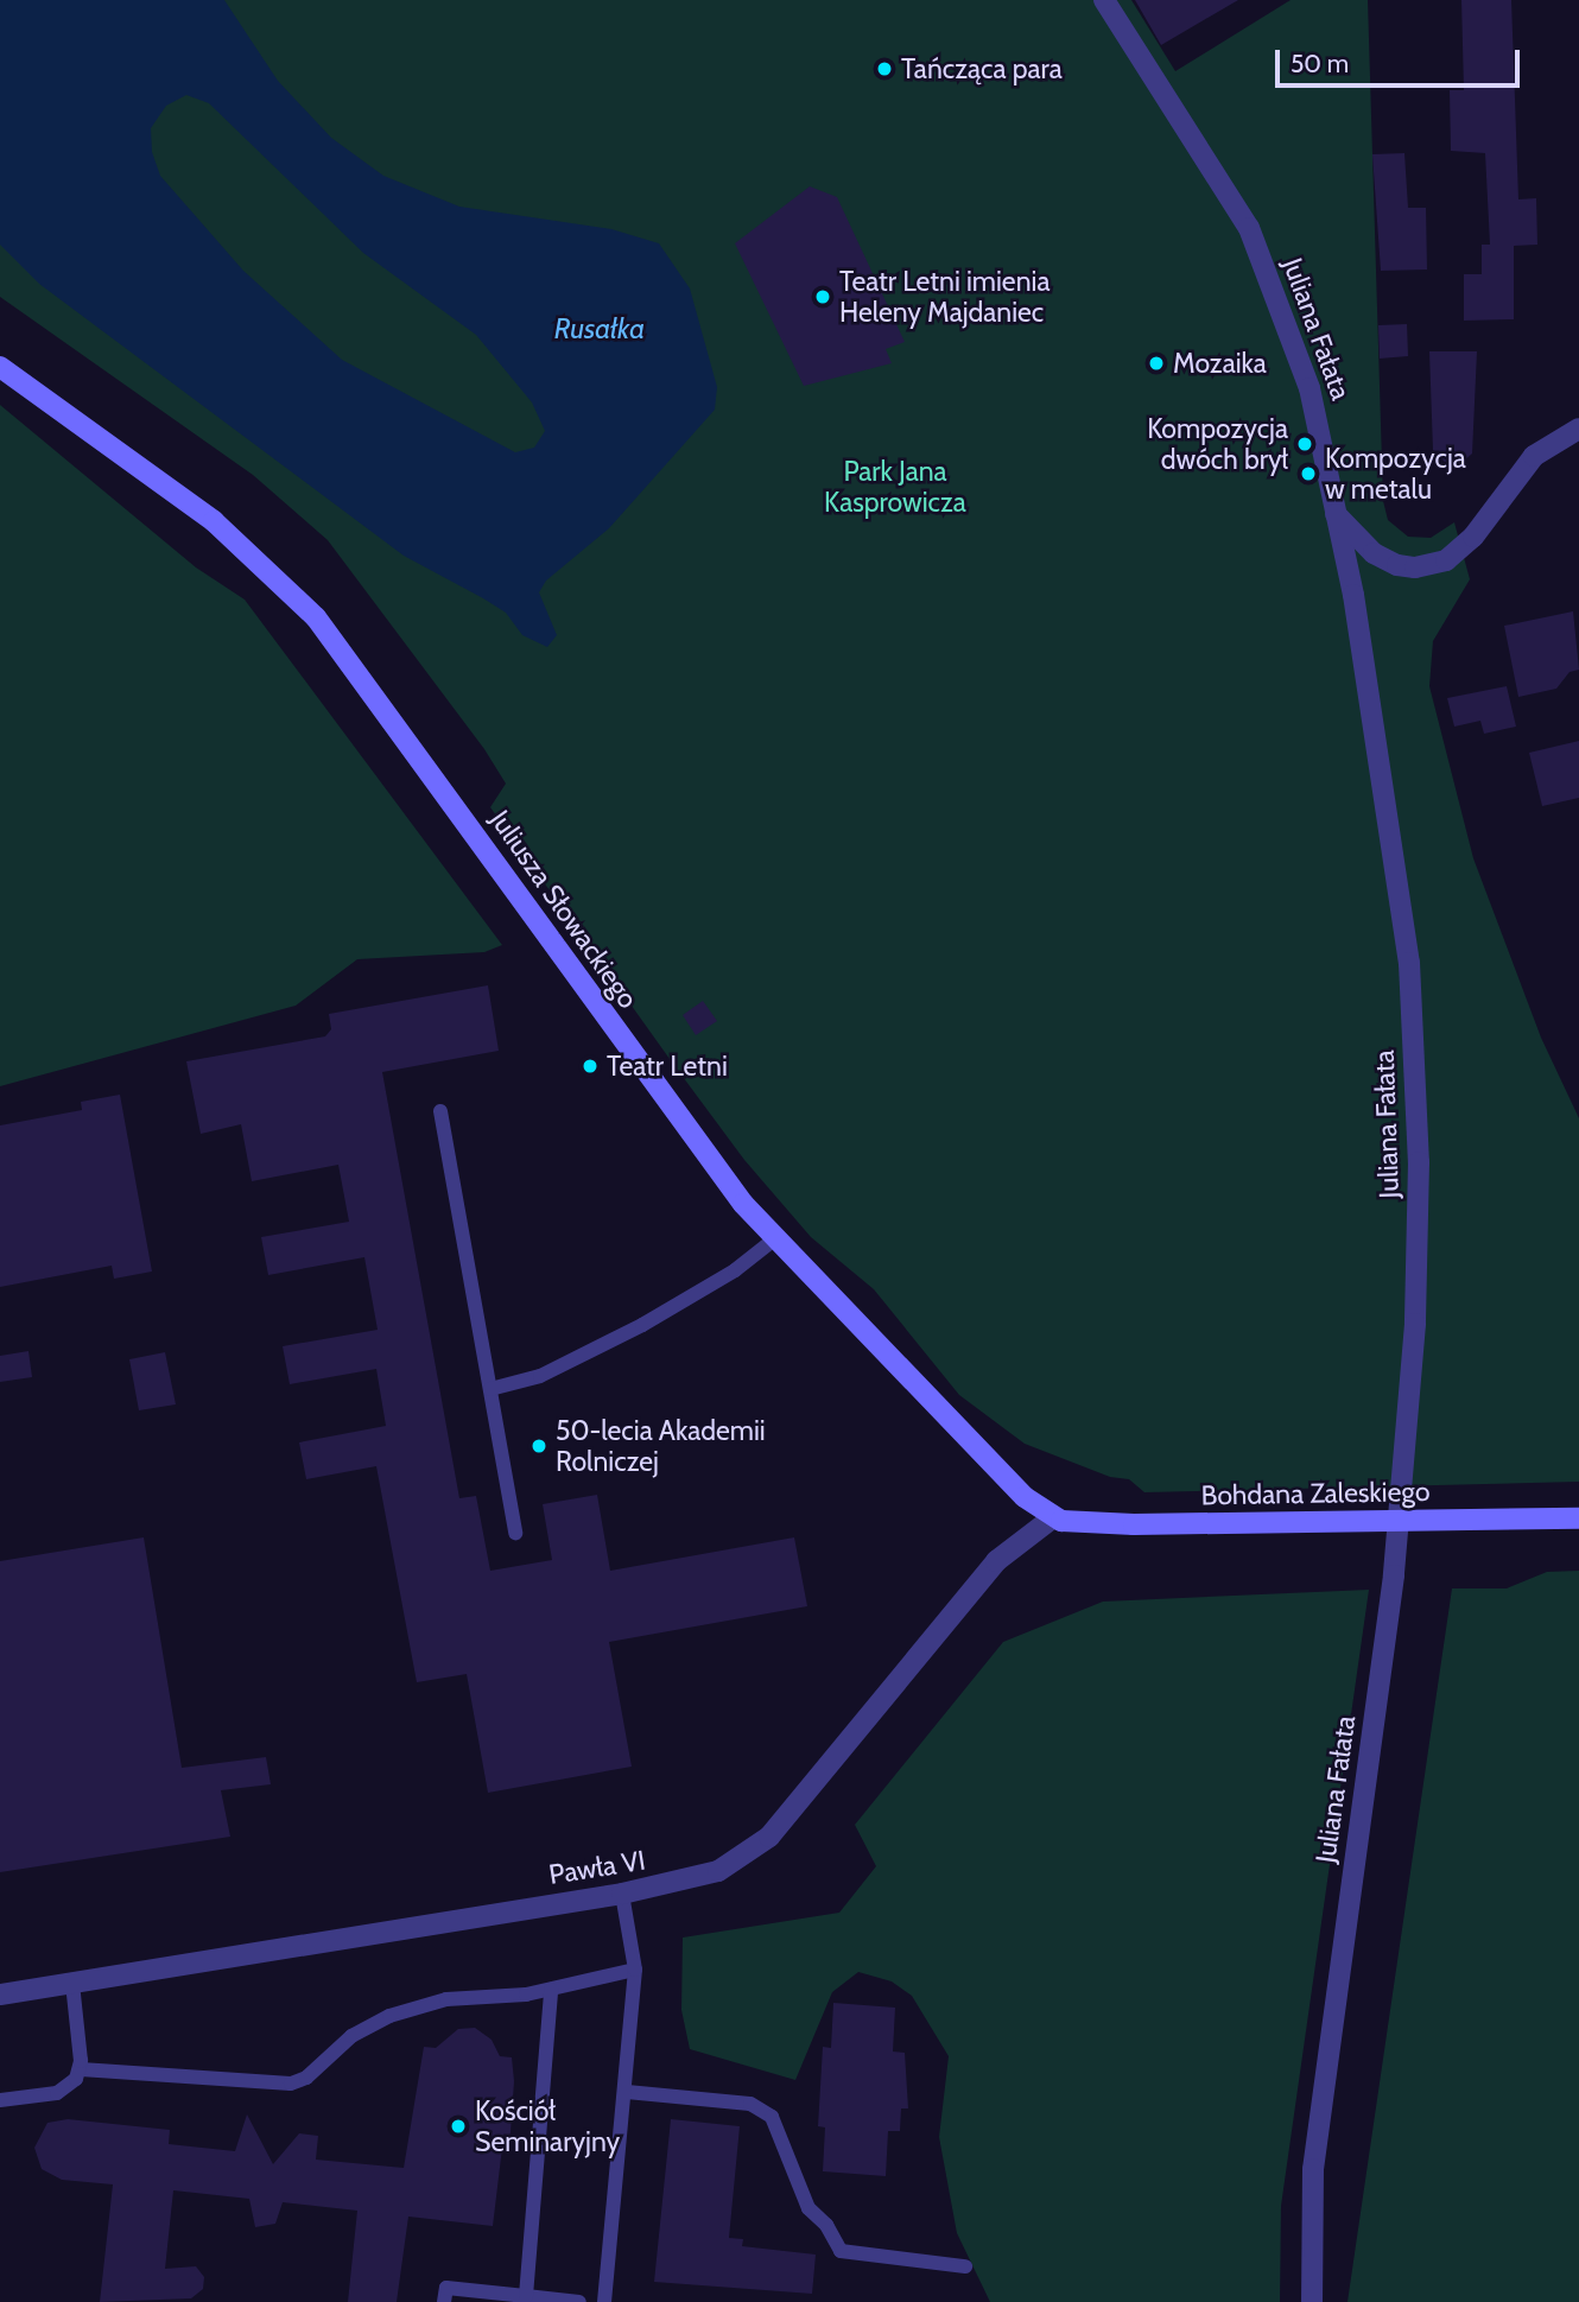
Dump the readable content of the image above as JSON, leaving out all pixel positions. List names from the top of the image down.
{
  "streets": {
    "street": [
      "Juliana Fałata",
      "Juliusza Słowackiego",
      "Bohdana Zaleskiego",
      "Pawła VI"
    ]
  },
  "crossings": [
    ["Juliana Fałata", "Bohdana Zaleskiego"],
    ["Juliusza Słowackiego", "Bohdana Zaleskiego"],
    ["Juliusza Słowackiego", "Pawła VI"],
    ["Bohdana Zaleskiego", "Pawła VI"]
  ],
  "water": ["Rusałka"],
  "parks": ["Park Jana Kasprowicza"],
  "places": [
    "Tańcząca para",
    "Teatr Letni imienia Heleny Majdaniec",
    "Mozaika",
    "Kompozycja dwóch brył",
    "Kompozycja w metalu",
    "Teatr Letni",
    "50-lecia Akademii Rolniczej",
    "Kościół Seminaryjny"
  ],
  "scale_bar": "50 m"
}
